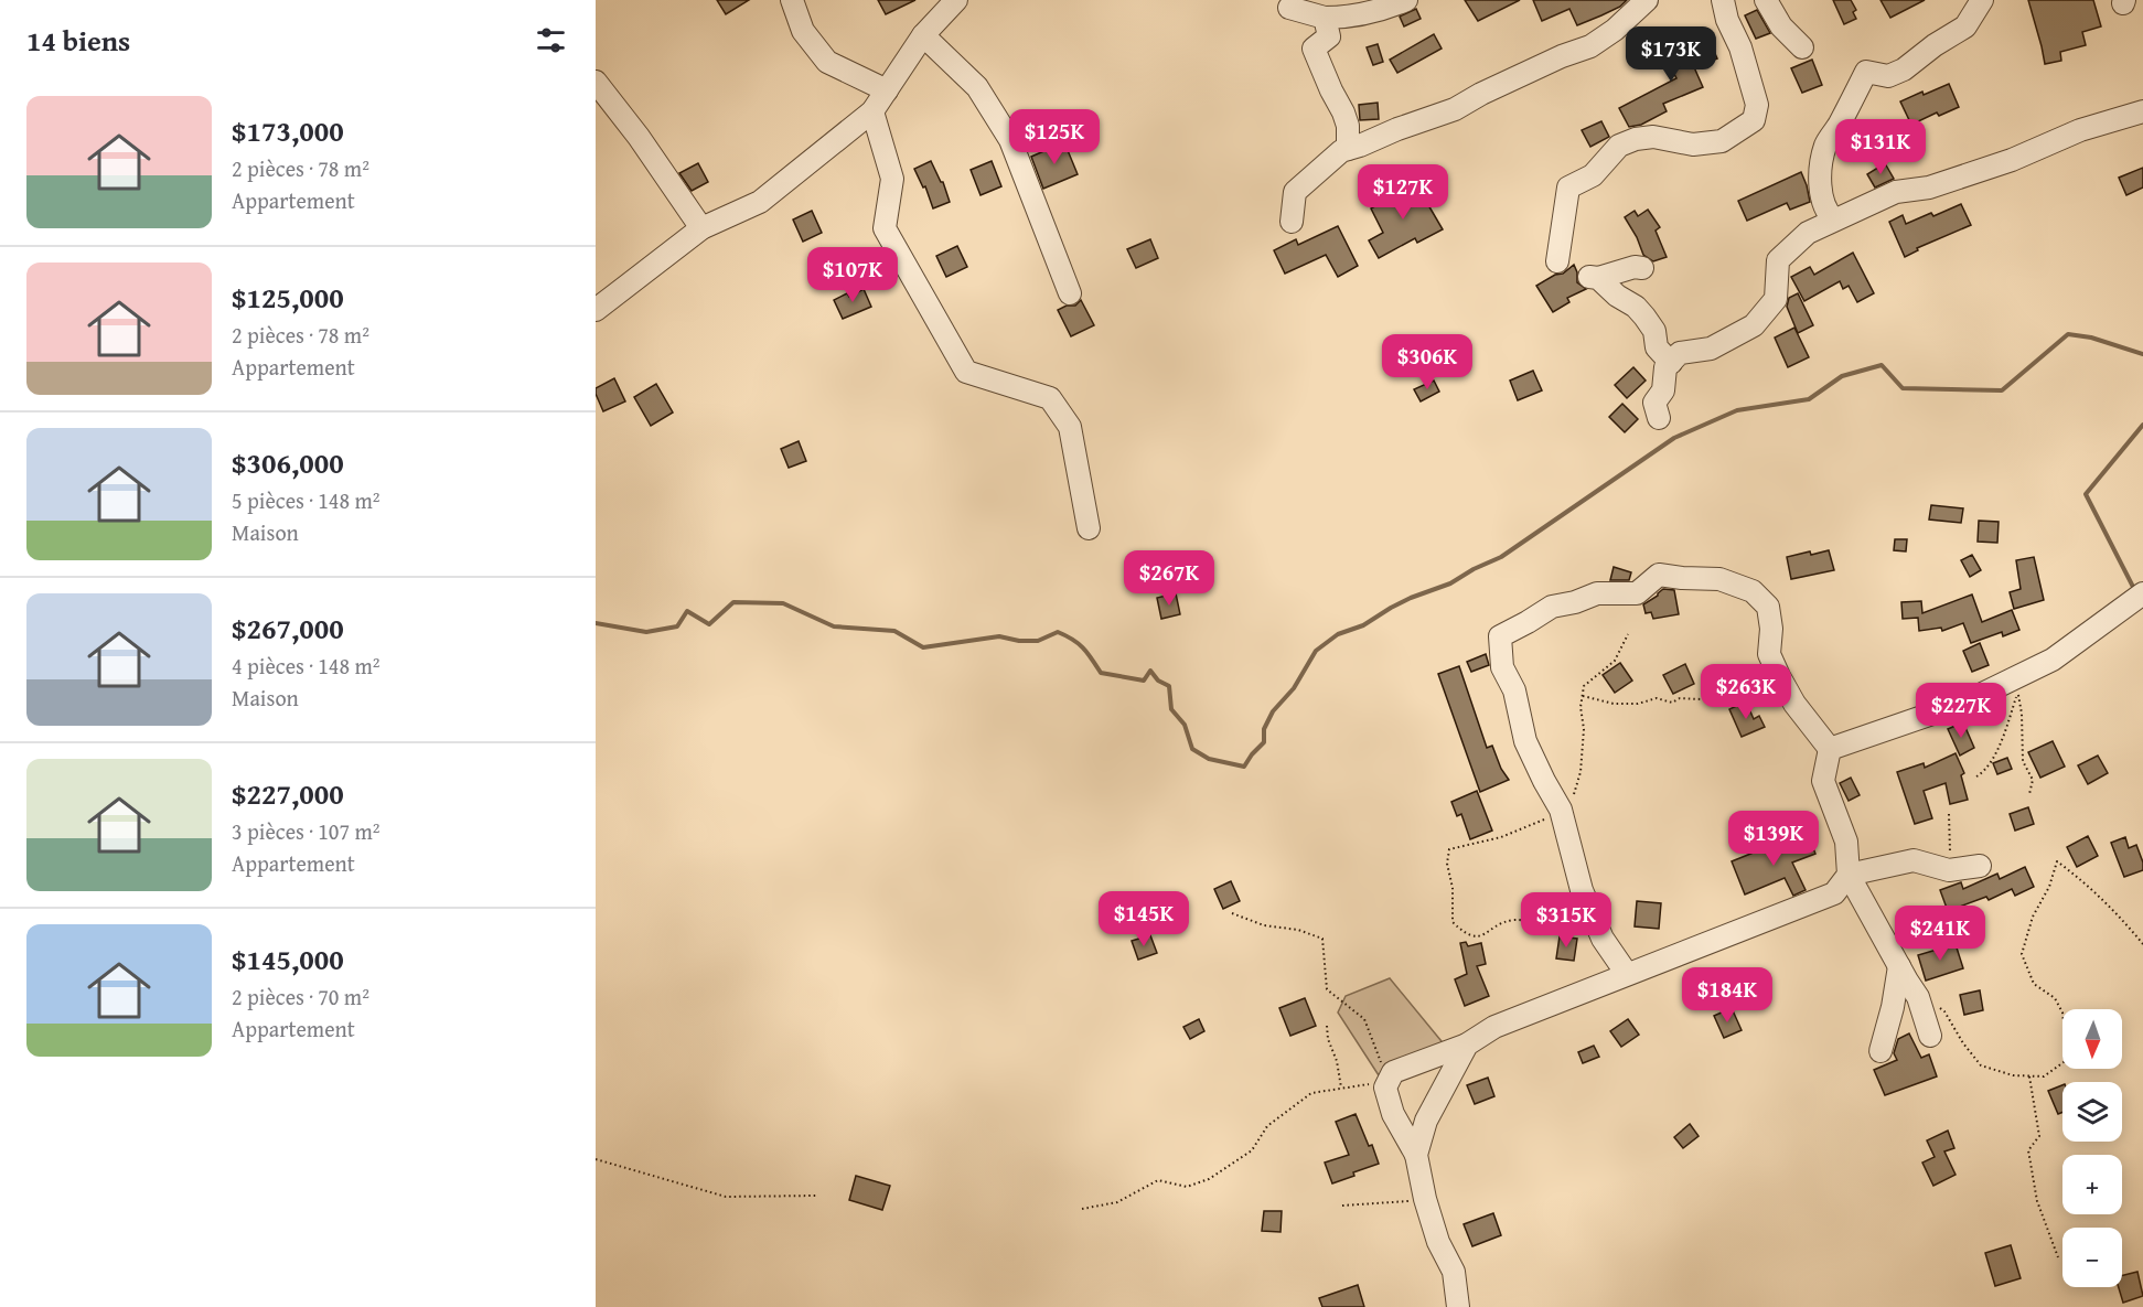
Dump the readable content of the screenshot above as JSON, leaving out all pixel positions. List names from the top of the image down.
{
  "north": "bottom",
  "page": {
    "heading": "14 biens",
    "price": [
      "$173K",
      "$125K",
      "$131K",
      "$127K",
      "$107K",
      "$306K",
      "$267K",
      "$263K",
      "$227K",
      "$139K",
      "$145K",
      "$315K",
      "$241K",
      "$184K"
    ],
    "list": [
      {
        "name": "$173,000",
        "note": "2 pièces · 78 m² · Appartement"
      },
      {
        "name": "$125,000",
        "note": "2 pièces · 78 m² · Appartement"
      },
      {
        "name": "$306,000",
        "note": "5 pièces · 148 m² · Maison"
      },
      {
        "name": "$267,000",
        "note": "4 pièces · 148 m² · Maison"
      },
      {
        "name": "$227,000",
        "note": "3 pièces · 107 m² · Appartement"
      },
      {
        "name": "$145,000",
        "note": "2 pièces · 70 m² · Appartement"
      }
    ],
    "map_buttons": ["+", "−"]
  }
}
